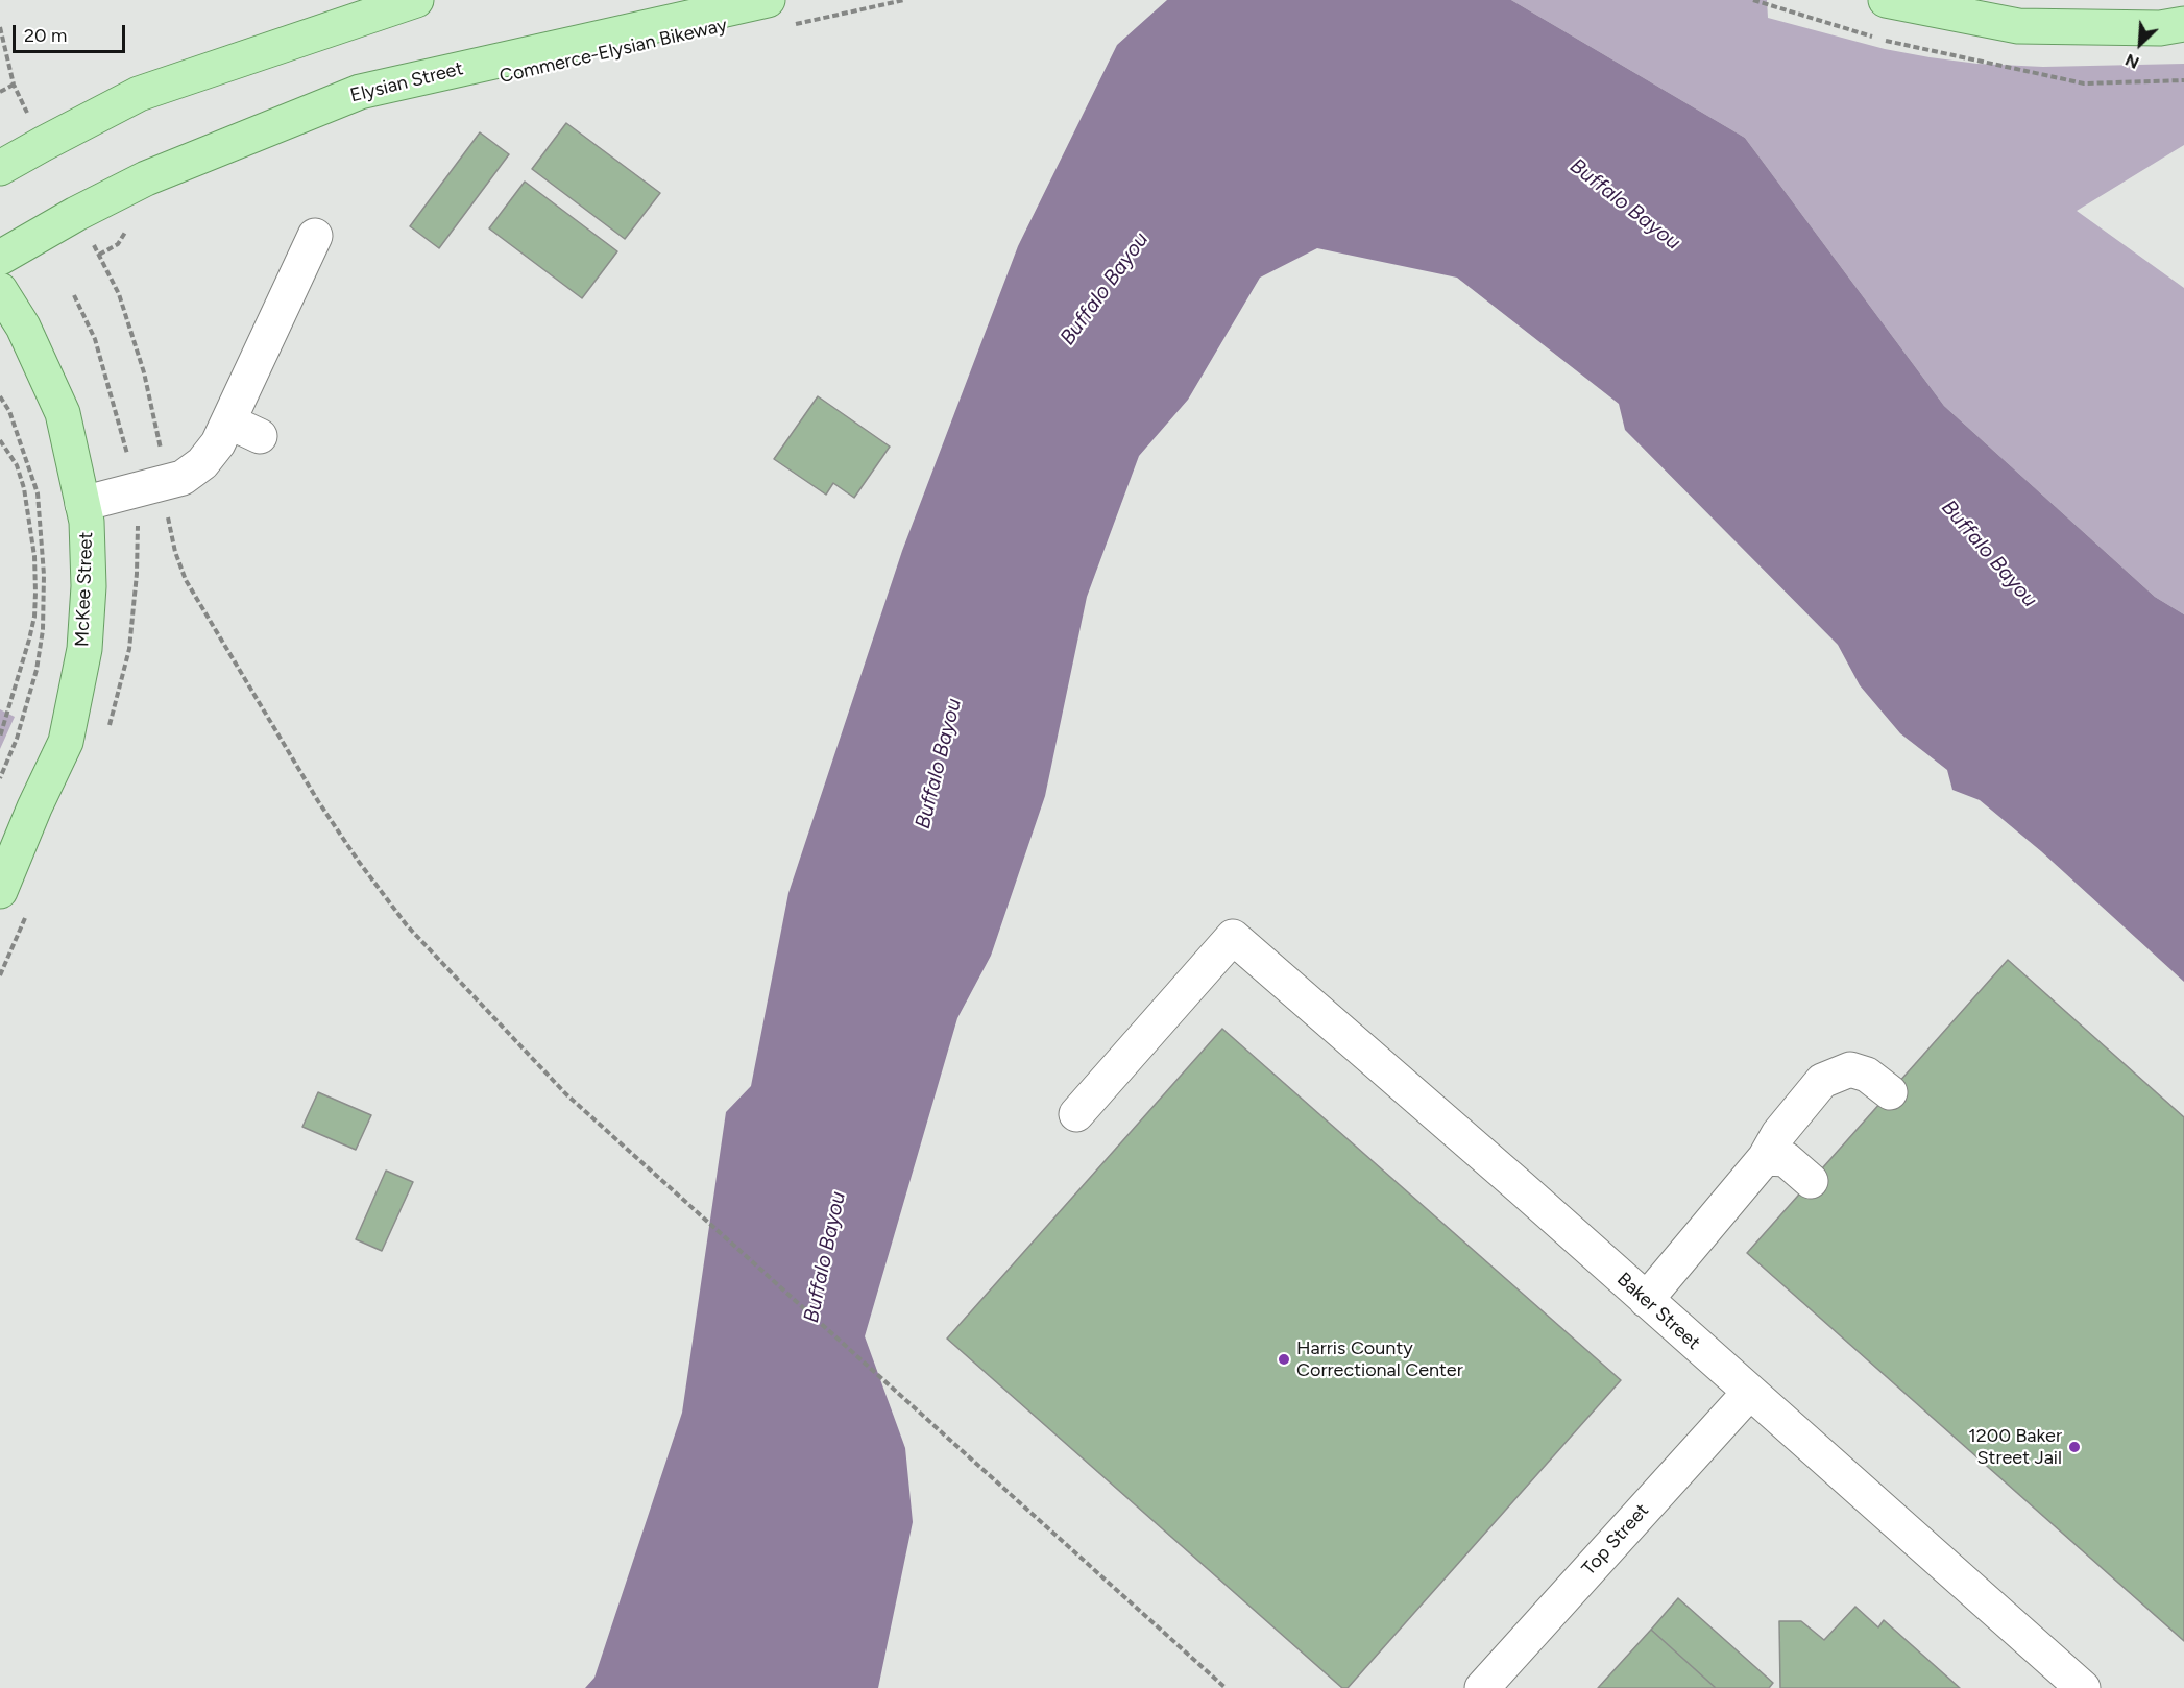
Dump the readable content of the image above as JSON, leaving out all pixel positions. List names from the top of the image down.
{
  "streets": {
    "main road": ["Elysian Street", "McKee Street"],
    "street": ["Baker Street", "Top Street"]
  },
  "crossings": [
    ["Baker Street", "Top Street"]
  ],
  "water": ["Buffalo Bayou"],
  "places": ["Harris County Correctional Center", "1200 Baker Street Jail"],
  "scale_bar": "20 m",
  "north": "bottom left"
}
